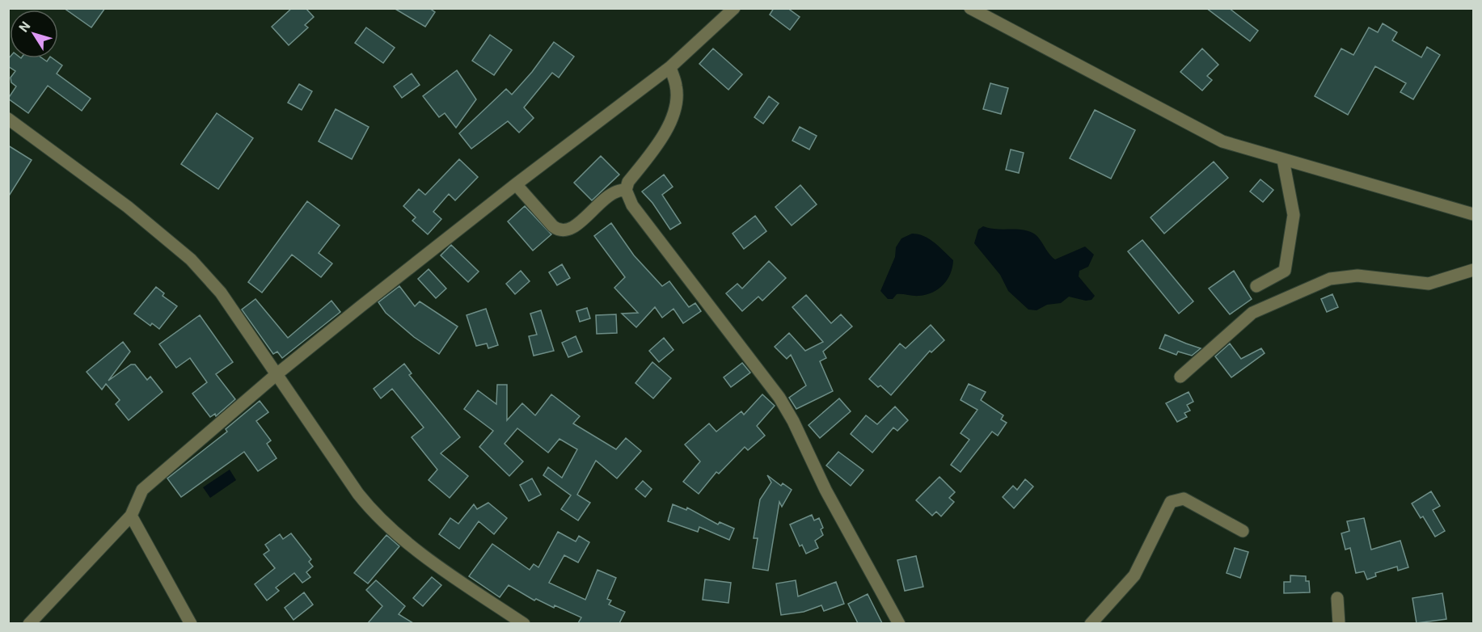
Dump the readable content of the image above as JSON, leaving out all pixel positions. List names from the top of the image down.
{
  "north": "top left"
}
